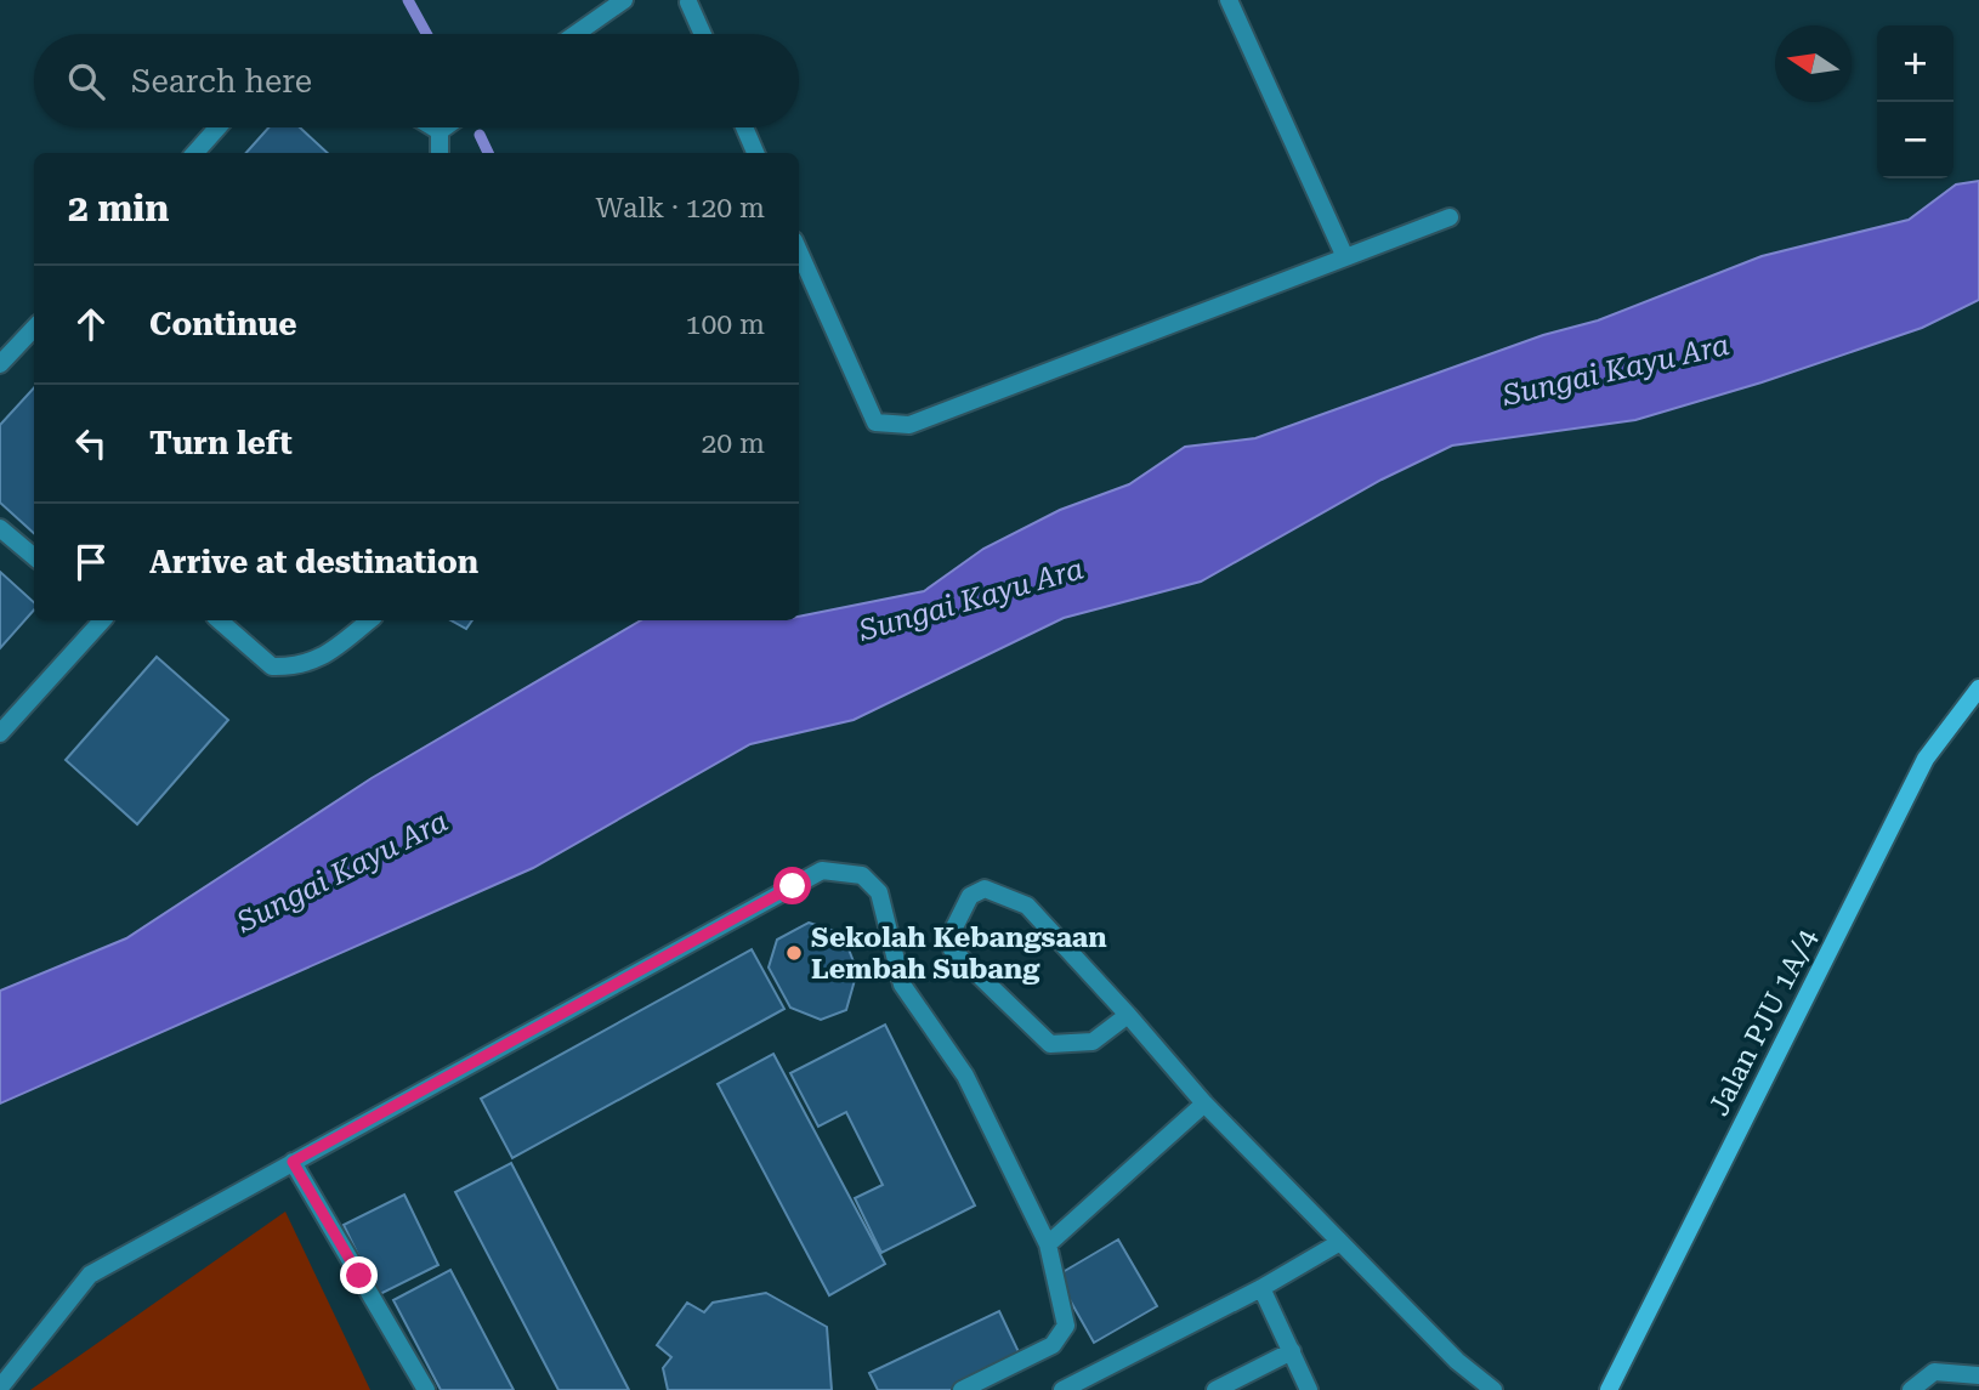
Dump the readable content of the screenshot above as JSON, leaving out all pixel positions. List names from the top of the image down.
{
  "streets": {
    "street": ["Jalan PJU 1A/4"]
  },
  "water": ["Sungai Kayu Ara"],
  "places": ["Sekolah Kebangsaan Lembah Subang"],
  "north": "left",
  "page": {
    "map_buttons": ["+", "−"],
    "search": "Search here",
    "heading": ["2 min", "Walk · 120 m"],
    "list": [
      ["Continue", "100 m"],
      ["Turn left", "20 m"],
      "Arrive at destination"
    ]
  }
}
